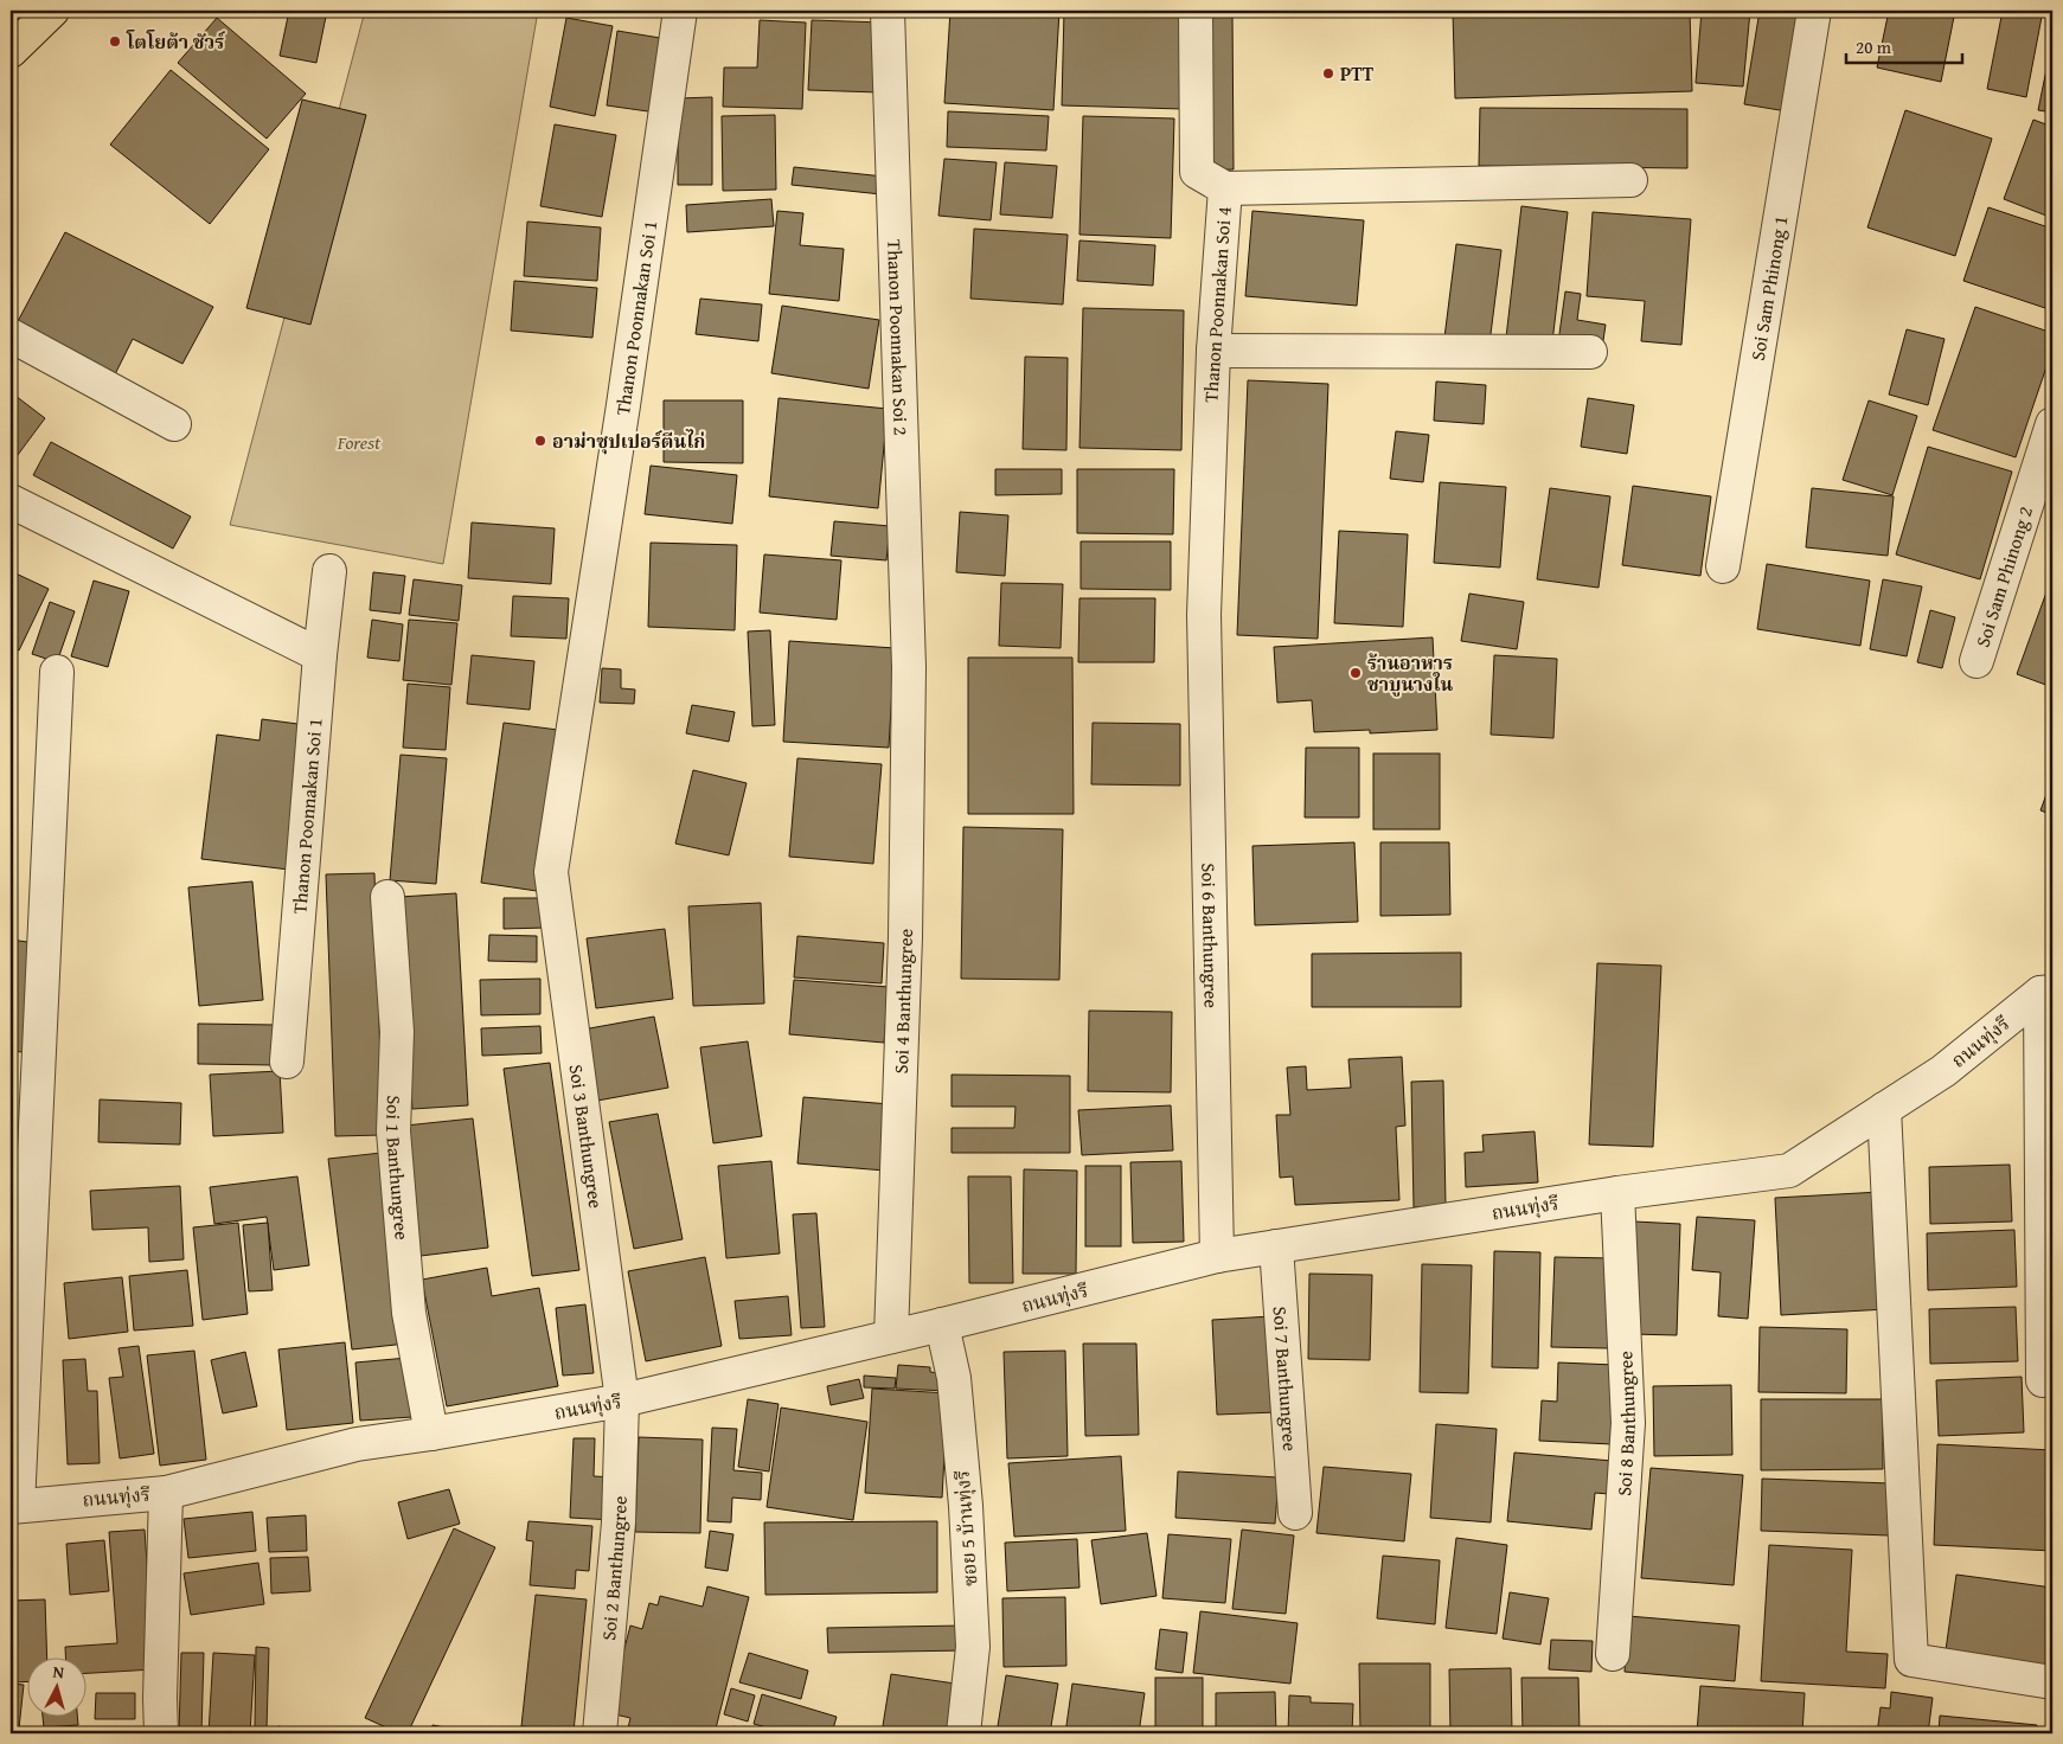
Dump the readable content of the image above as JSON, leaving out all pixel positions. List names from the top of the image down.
{
  "streets": {
    "street": [
      "Soi Sam Phinong 1",
      "Thanon Poonnakan Soi 4",
      "Thanon Poonnakan Soi 1",
      "Thanon Poonnakan Soi 2",
      "Soi Sam Phinong 2",
      "Soi 6 Banthungree",
      "Soi 4 Banthungree",
      "ถนนทุ่งรี",
      "Soi 3 Banthungree",
      "Soi 1 Banthungree",
      "Soi 7 Banthungree",
      "Soi 8 Banthungree",
      "ซอย 5 บ้านทุ่งรี",
      "Soi 2 Banthungree"
    ]
  },
  "crossings": [
    ["Thanon Poonnakan Soi 4", "Soi 6 Banthungree"],
    ["Thanon Poonnakan Soi 1", "Soi 3 Banthungree"],
    ["Thanon Poonnakan Soi 2", "Soi 4 Banthungree"],
    ["Soi 6 Banthungree", "ถนนทุ่งรี"],
    ["Soi 4 Banthungree", "ถนนทุ่งรี"],
    ["ถนนทุ่งรี", "Soi 3 Banthungree"],
    ["ถนนทุ่งรี", "Soi 1 Banthungree"],
    ["ถนนทุ่งรี", "Soi 7 Banthungree"],
    ["ถนนทุ่งรี", "Soi 8 Banthungree"],
    ["ถนนทุ่งรี", "ซอย 5 บ้านทุ่งรี"],
    ["ถนนทุ่งรี", "Soi 2 Banthungree"],
    ["Soi 3 Banthungree", "Soi 2 Banthungree"]
  ],
  "parks": ["Forest"],
  "places": [
    "โตโยต้า ชัวร์",
    "PTT",
    "อาม่าซุปเปอร์ตีนไก่",
    "ร้านอาหาร ชาบูนางใน"
  ],
  "scale_bar": "20 m",
  "north": "top"
}
